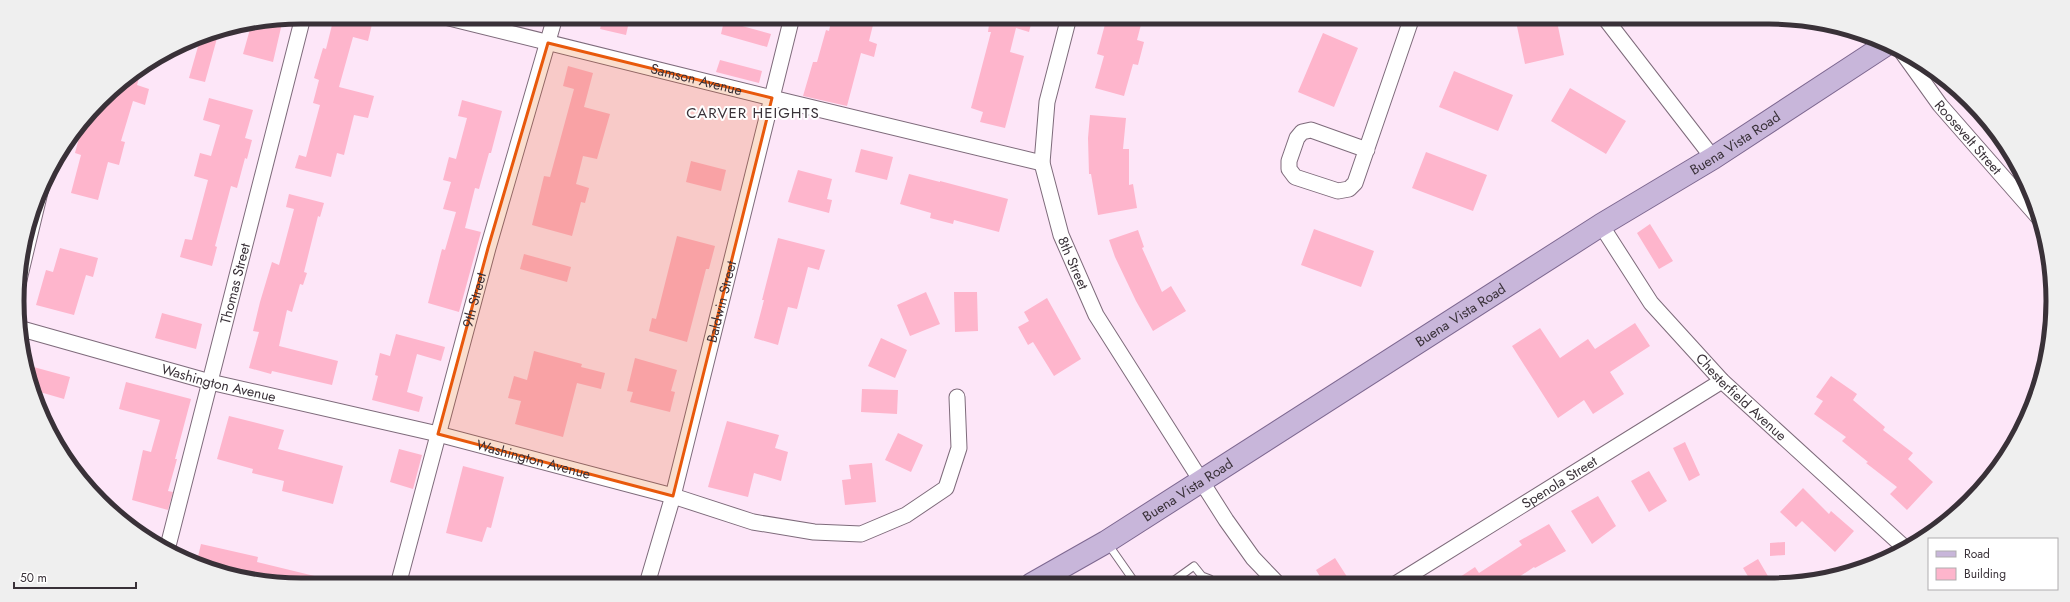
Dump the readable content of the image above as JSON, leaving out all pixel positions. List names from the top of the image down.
{
  "streets": {
    "main road": ["Buena Vista Road"],
    "street": [
      "Samson Avenue",
      "Roosevelt Street",
      "8th Street",
      "Thomas Street",
      "9th Street",
      "Baldwin Street",
      "Washington Avenue",
      "Chesterfield Avenue",
      "Spenola Street"
    ]
  },
  "crossings": [
    ["Samson Avenue", "8th Street"],
    ["Samson Avenue", "9th Street"],
    ["Samson Avenue", "Baldwin Street"],
    ["Buena Vista Road", "8th Street"],
    ["Buena Vista Road", "Chesterfield Avenue"],
    ["Thomas Street", "Washington Avenue"],
    ["9th Street", "Washington Avenue"],
    ["Baldwin Street", "Washington Avenue"],
    ["Chesterfield Avenue", "Spenola Street"]
  ],
  "districts": ["CARVER HEIGHTS"],
  "legend": ["Road", "Building"],
  "scale_bar": "50 m"
}
